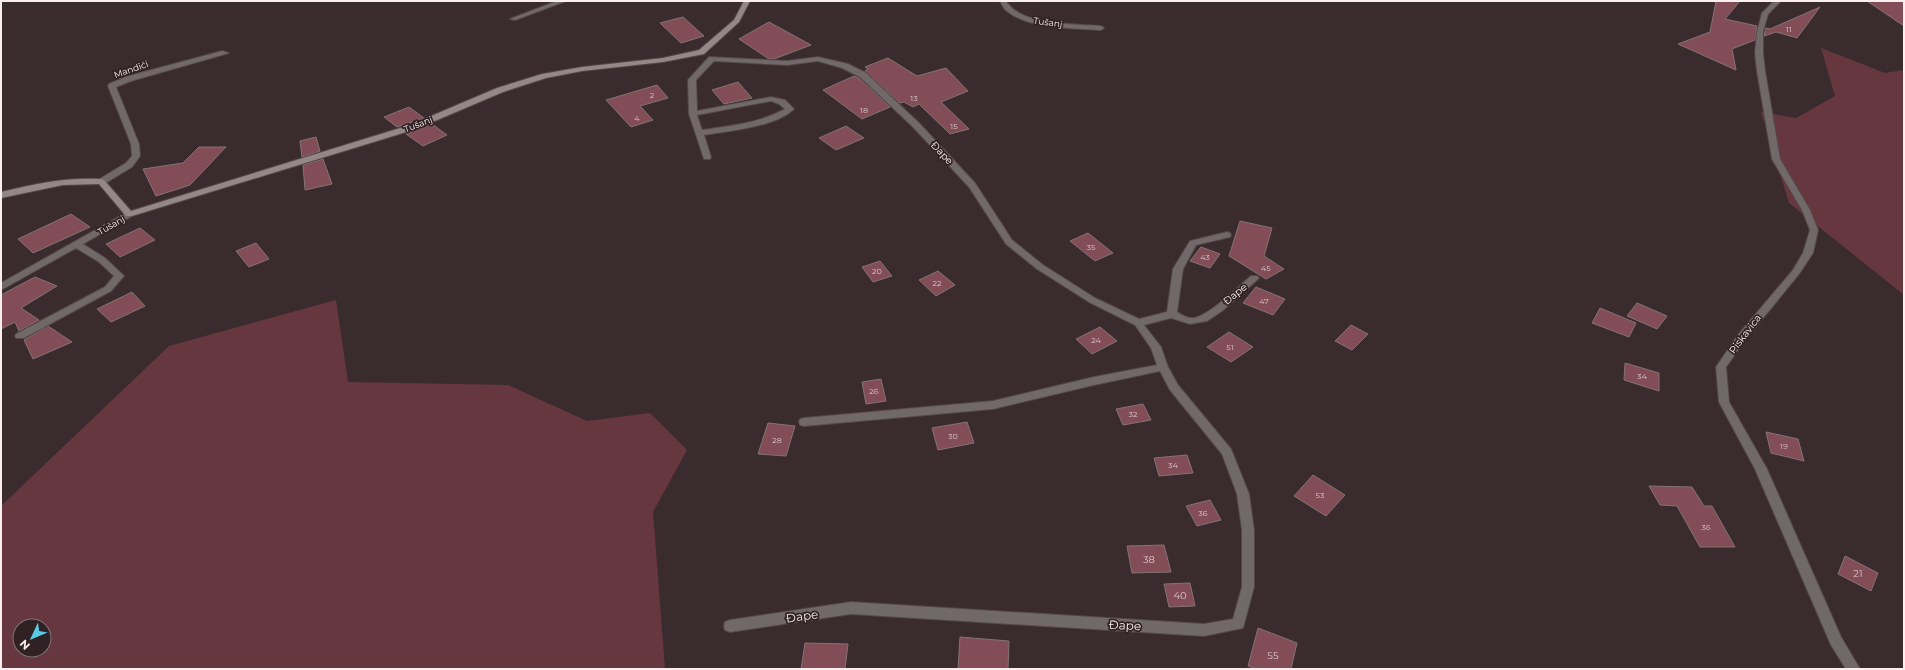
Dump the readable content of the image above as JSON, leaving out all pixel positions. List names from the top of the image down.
{
  "streets": {
    "street": [
      "Tušanj",
      "Mandići",
      "Đape",
      "Piskavica"
    ]
  },
  "house_numbers": [
    "11",
    "2",
    "13",
    "18",
    "4",
    "15",
    "35",
    "43",
    "45",
    "20",
    "22",
    "47",
    "24",
    "51",
    "34",
    "26",
    "32",
    "30",
    "28",
    "19",
    "34",
    "53",
    "36",
    "36",
    "38",
    "21",
    "40",
    "55"
  ],
  "north": "bottom left"
}
